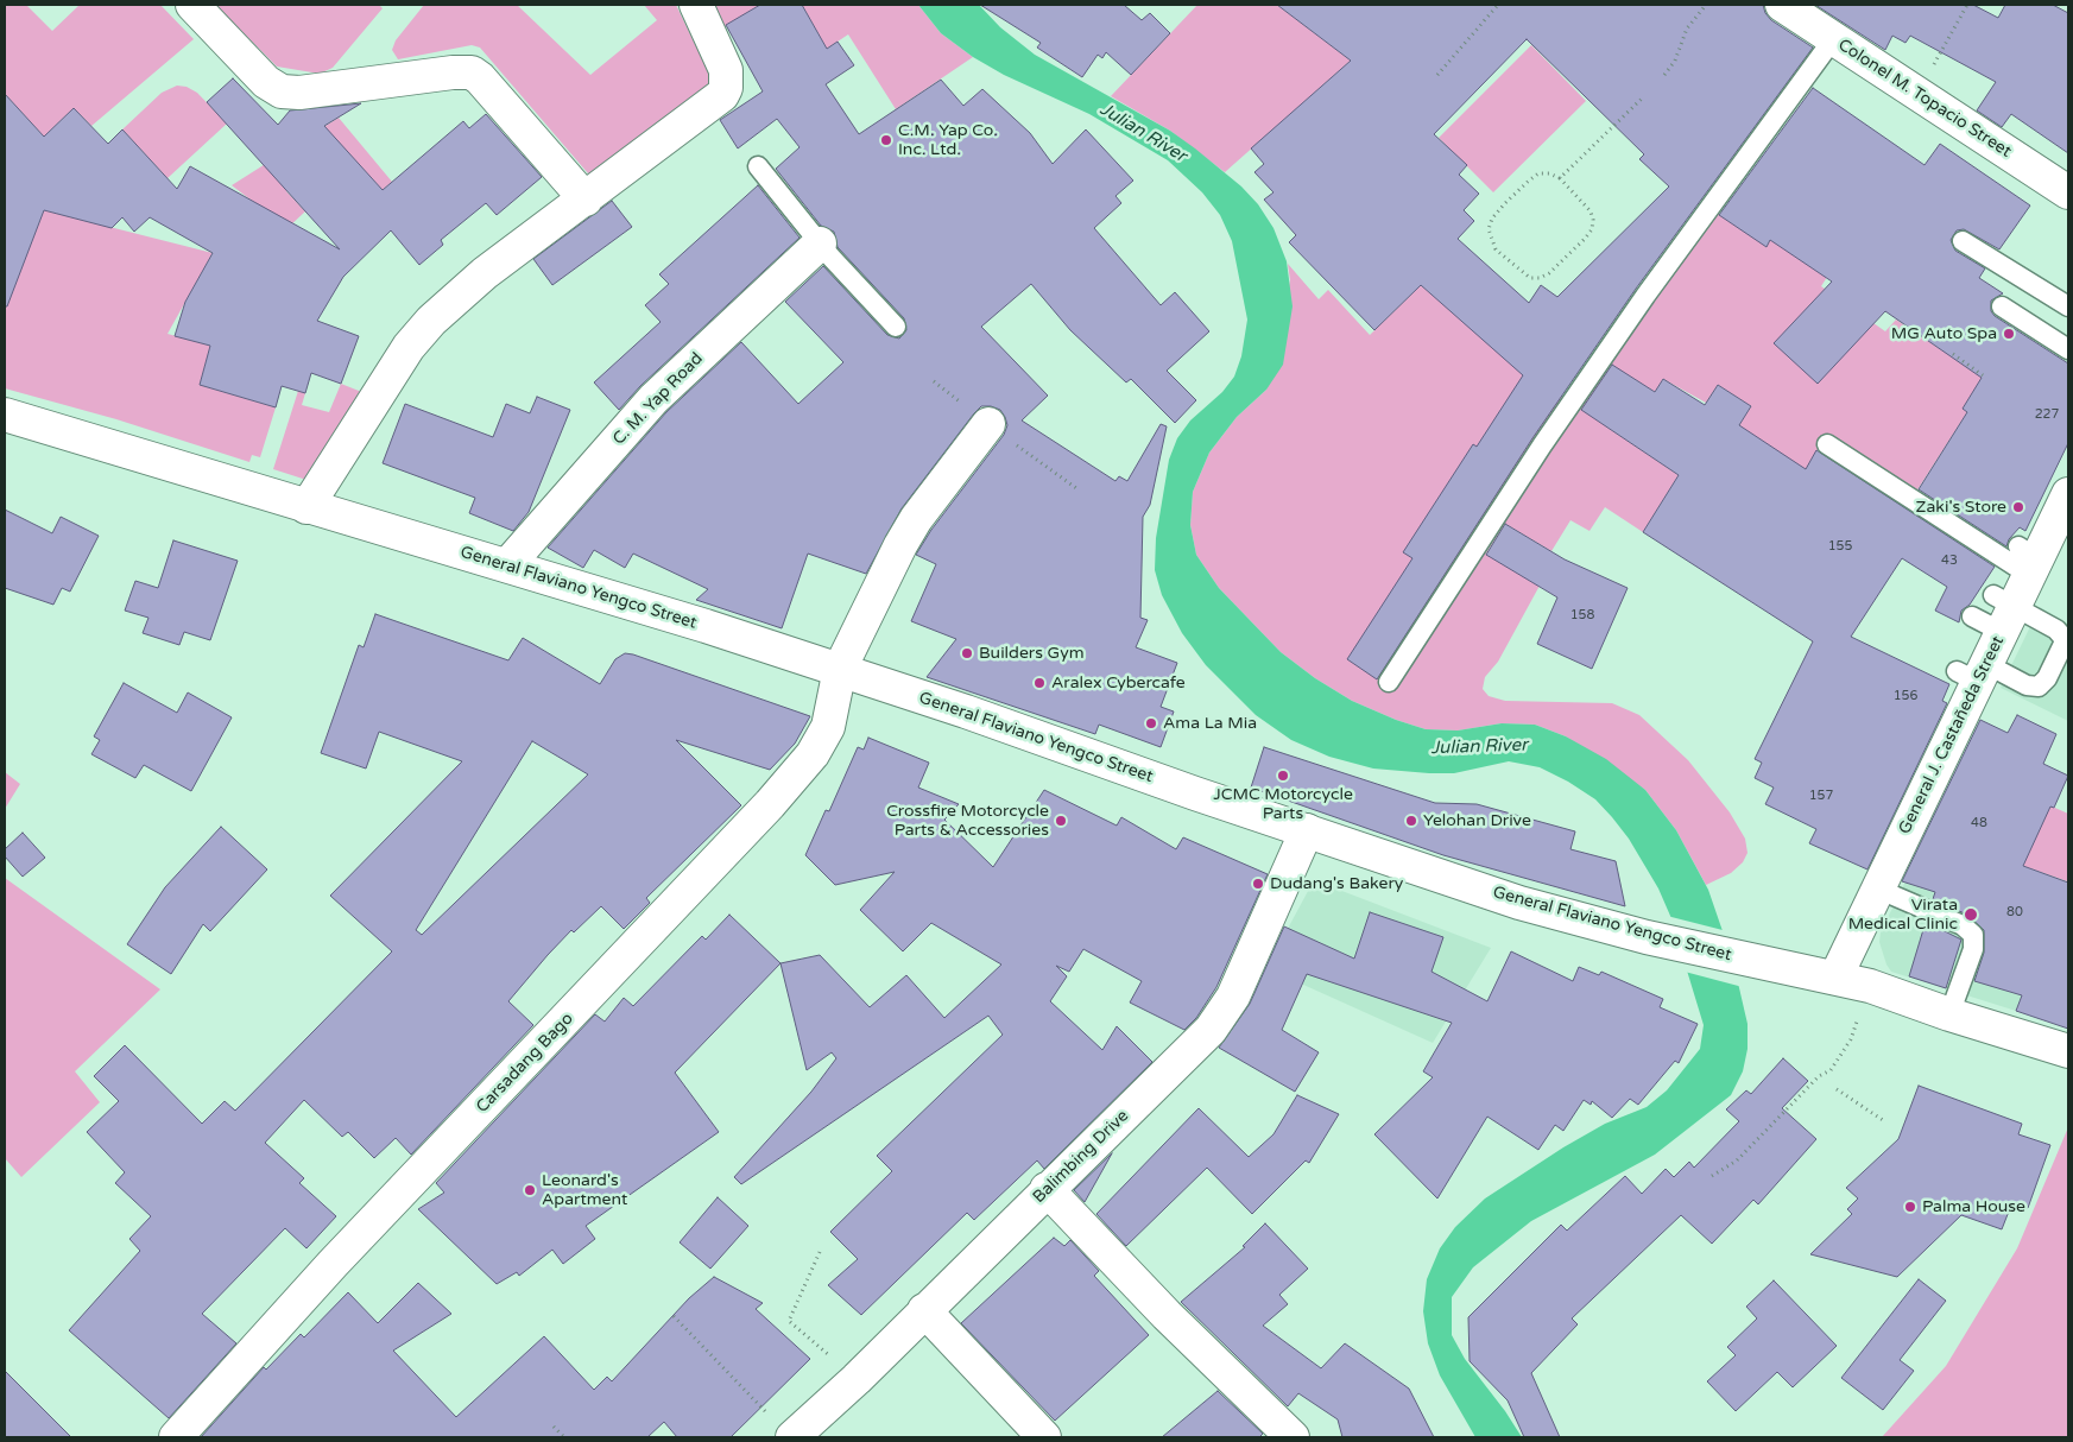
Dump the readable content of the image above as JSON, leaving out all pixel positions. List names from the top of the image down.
{
  "streets": {
    "street": [
      "Colonel M. Topacio Street",
      "C. M. Yap Road",
      "General Flaviano Yengco Street",
      "General J. Castañeda Street",
      "Carsadang Bago",
      "Balimbing Drive"
    ]
  },
  "crossings": [
    ["C. M. Yap Road", "General Flaviano Yengco Street"],
    ["General Flaviano Yengco Street", "General J. Castañeda Street"],
    ["General Flaviano Yengco Street", "Carsadang Bago"],
    ["General Flaviano Yengco Street", "Balimbing Drive"]
  ],
  "water": ["Julian River"],
  "places": [
    "C.M. Yap Co. Inc. Ltd.",
    "MG Auto Spa",
    "Zaki's Store",
    "Builders Gym",
    "Aralex Cybercafe",
    "Ama La Mia",
    "JCMC Motorcycle Parts",
    "Crossfire Motorcycle Parts & Accessories",
    "Yelohan Drive",
    "Dudang's Bakery",
    "Virata Medical Clinic",
    "Leonard's Apartment",
    "Palma House"
  ],
  "house_numbers": [
    "227",
    "155",
    "43",
    "158",
    "156",
    "157",
    "48",
    "80"
  ]
}
